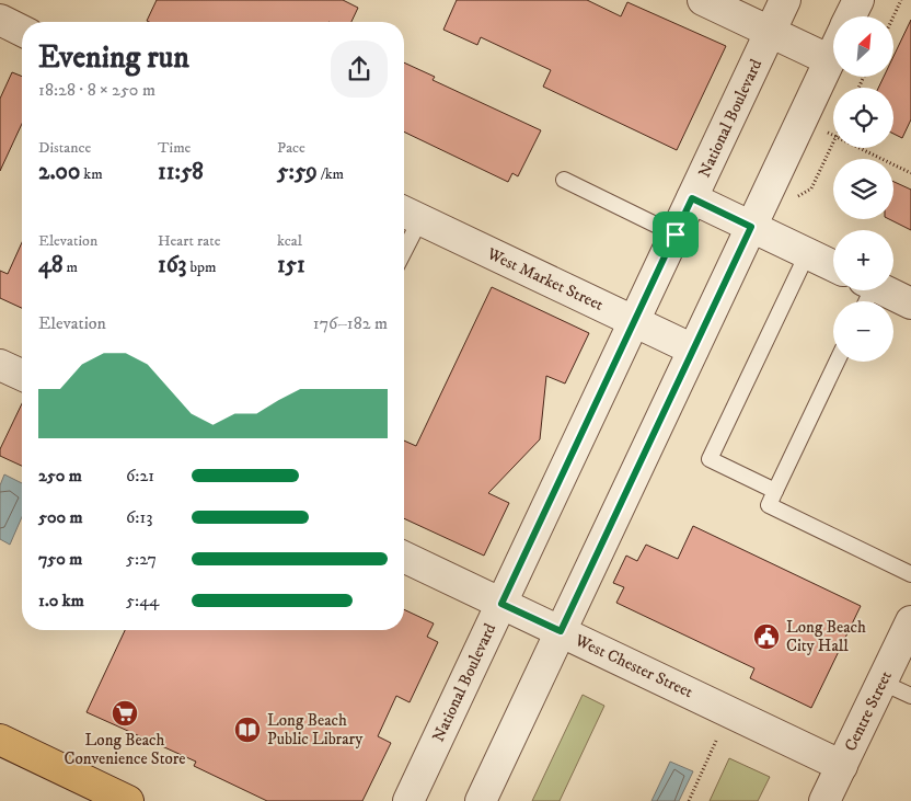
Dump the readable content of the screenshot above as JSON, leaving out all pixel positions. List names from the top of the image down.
{
  "streets": {
    "street": [
      "National Boulevard",
      "West Market Street",
      "West Chester Street",
      "Centre Street"
    ]
  },
  "crossings": [
    ["National Boulevard", "West Market Street"],
    ["National Boulevard", "West Chester Street"],
    ["West Chester Street", "Centre Street"]
  ],
  "places": {
    "public building": ["Long Beach City Hall"],
    "supermarket": ["Long Beach Convenience Store"],
    "library": ["Long Beach Public Library"]
  },
  "north": "top right",
  "page": {
    "map_buttons": ["+", "−"],
    "heading": ["Evening run", "18:28 · 8 × 250 m"],
    "stats": [
      ["Distance", "2.00 km"],
      ["Time", "11:58"],
      ["Pace", "5:59 /km"],
      ["Elevation", "48 m"],
      ["Heart rate", "163 bpm"],
      ["kcal", "151"]
    ],
    "chart": ["Elevation", "176–182 m"],
    "list": [
      {
        "name": "250 m",
        "note": "6:21"
      },
      {
        "name": "500 m",
        "note": "6:13"
      },
      {
        "name": "750 m",
        "note": "5:27"
      },
      {
        "name": "1.0 km",
        "note": "5:44"
      }
    ]
  }
}
